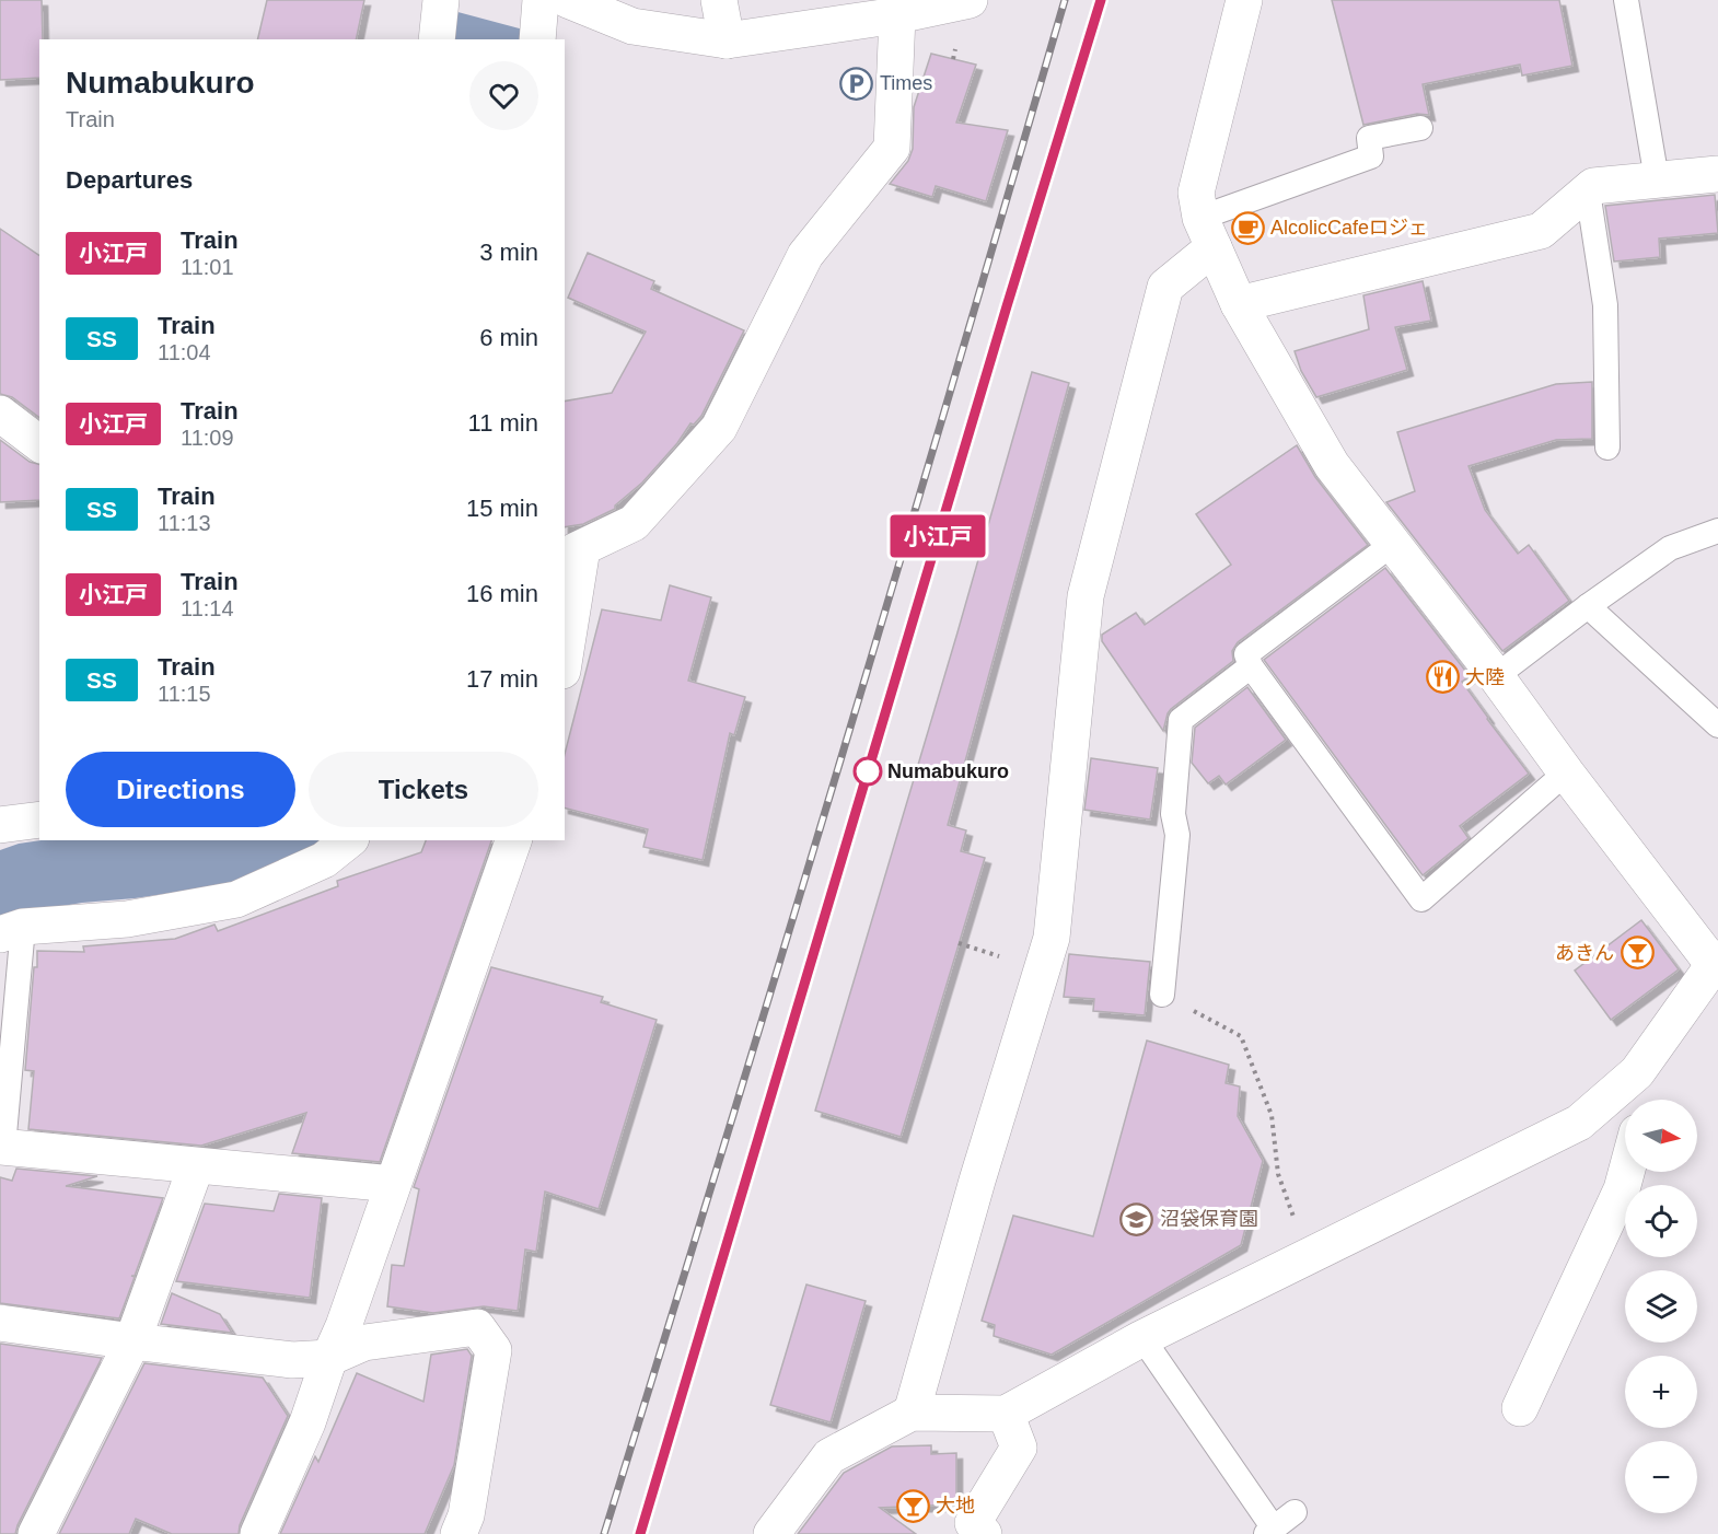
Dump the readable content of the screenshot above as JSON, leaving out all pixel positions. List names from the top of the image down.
{
  "places": {
    "parking": ["Times"],
    "cafe": ["AlcolicCafeロジェ"],
    "restaurant": ["大陸"],
    "other": ["Numabukuro"],
    "bar": ["あきん", "大地"],
    "school or university": ["沼袋保育園"]
  },
  "north": "right",
  "page": {
    "on_map": "小江戸",
    "heading": [
      ["Numabukuro", "Train"],
      "Departures"
    ],
    "list": [
      {
        "mark": "小江戸",
        "name": "Train",
        "note": "11:01",
        "value": "3 min"
      },
      {
        "mark": "SS",
        "name": "Train",
        "note": "11:04",
        "value": "6 min"
      },
      {
        "mark": "小江戸",
        "name": "Train",
        "note": "11:09",
        "value": "11 min"
      },
      {
        "mark": "SS",
        "name": "Train",
        "note": "11:13",
        "value": "15 min"
      },
      {
        "mark": "小江戸",
        "name": "Train",
        "note": "11:14",
        "value": "16 min"
      },
      {
        "mark": "SS",
        "name": "Train",
        "note": "11:15",
        "value": "17 min"
      }
    ],
    "buttons": ["Directions", "Tickets"],
    "map_buttons": ["+", "−"]
  }
}
